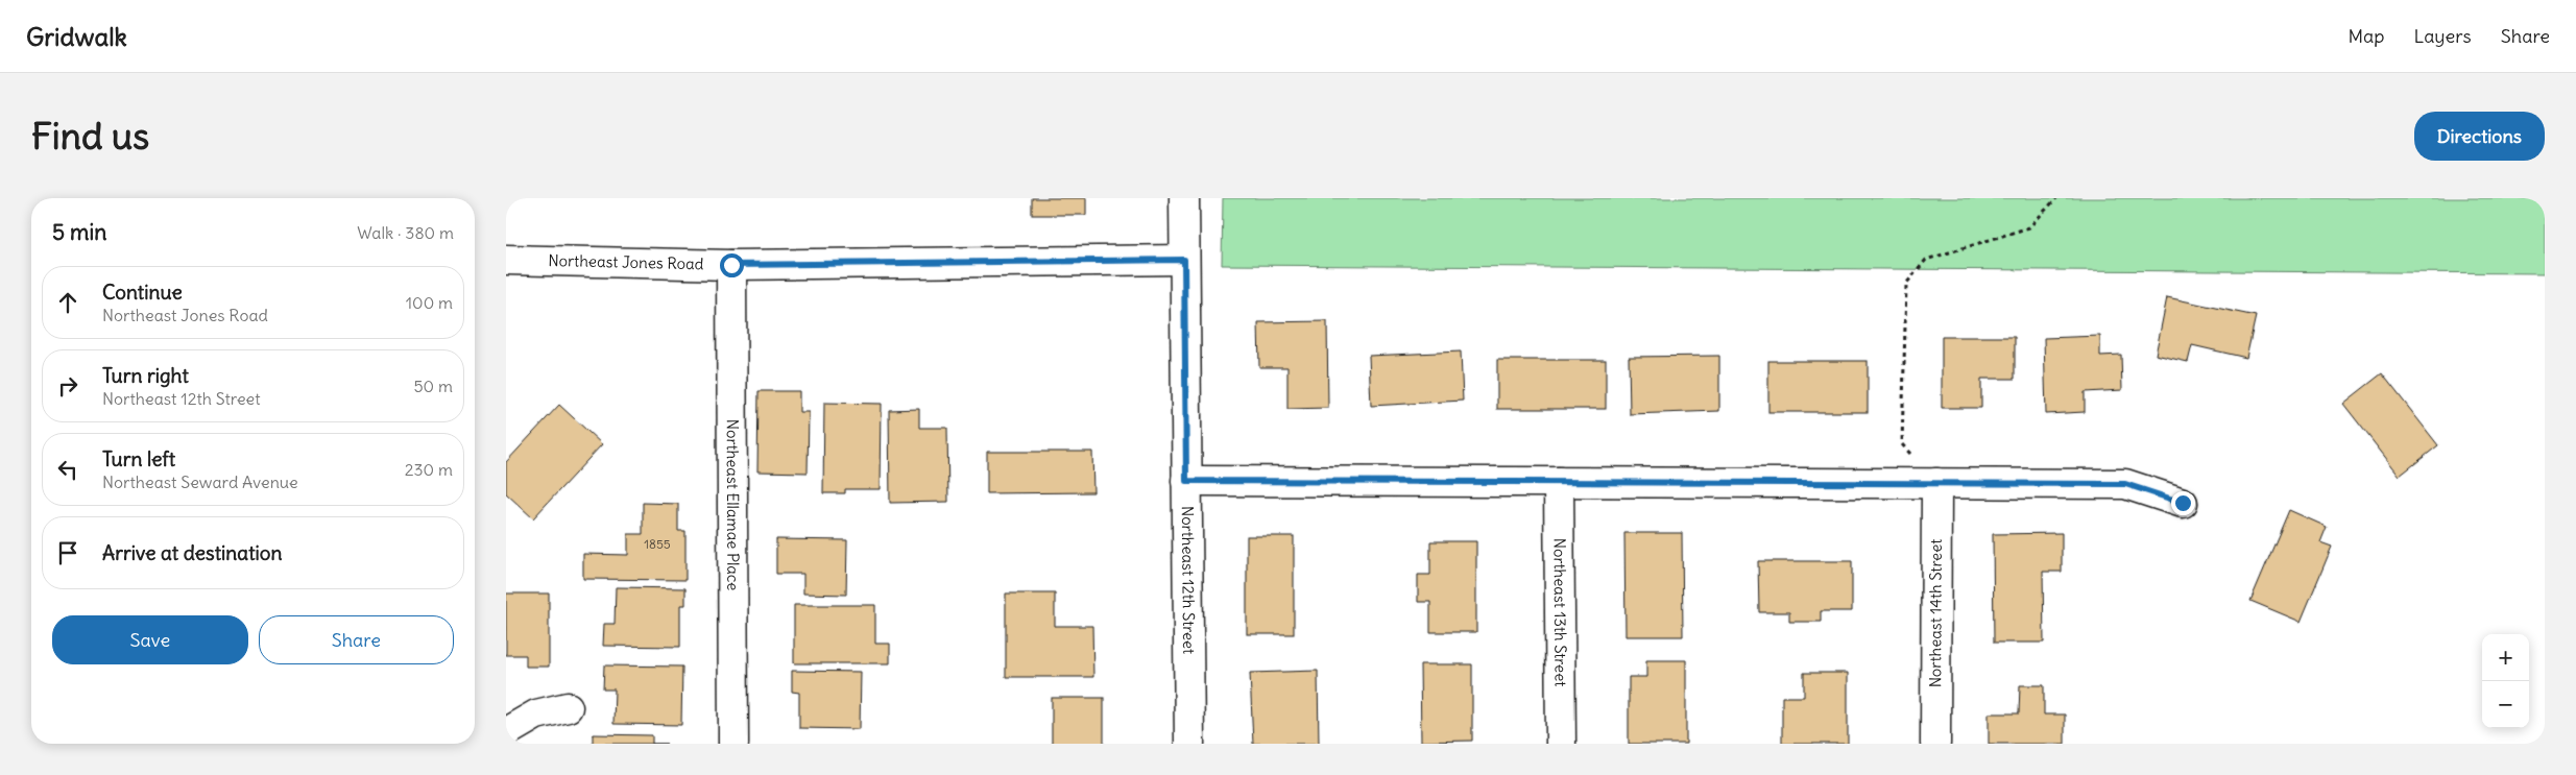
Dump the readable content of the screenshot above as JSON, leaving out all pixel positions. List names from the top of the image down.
{
  "streets": {
    "street": [
      "Northeast Jones Road",
      "Northeast Ellamae Place",
      "Northeast 12th Street",
      "Northeast 13th Street",
      "Northeast 14th Street"
    ]
  },
  "crossings": [
    ["Northeast Jones Road", "Northeast Ellamae Place"],
    ["Northeast Jones Road", "Northeast 12th Street"]
  ],
  "house_numbers": ["1855"],
  "page": {
    "header": "Gridwalk",
    "nav": ["Map", "Layers", "Share"],
    "buttons": [
      "Directions",
      ["Save", "Share"]
    ],
    "title": "Find us",
    "heading": ["5 min", "Walk · 380 m"],
    "list": [
      ["Continue", "Northeast Jones Road", "100 m"],
      ["Turn right", "Northeast 12th Street", "50 m"],
      ["Turn left", "Northeast Seward Avenue", "230 m"],
      "Arrive at destination"
    ],
    "map_buttons": ["+", "−"]
  }
}
